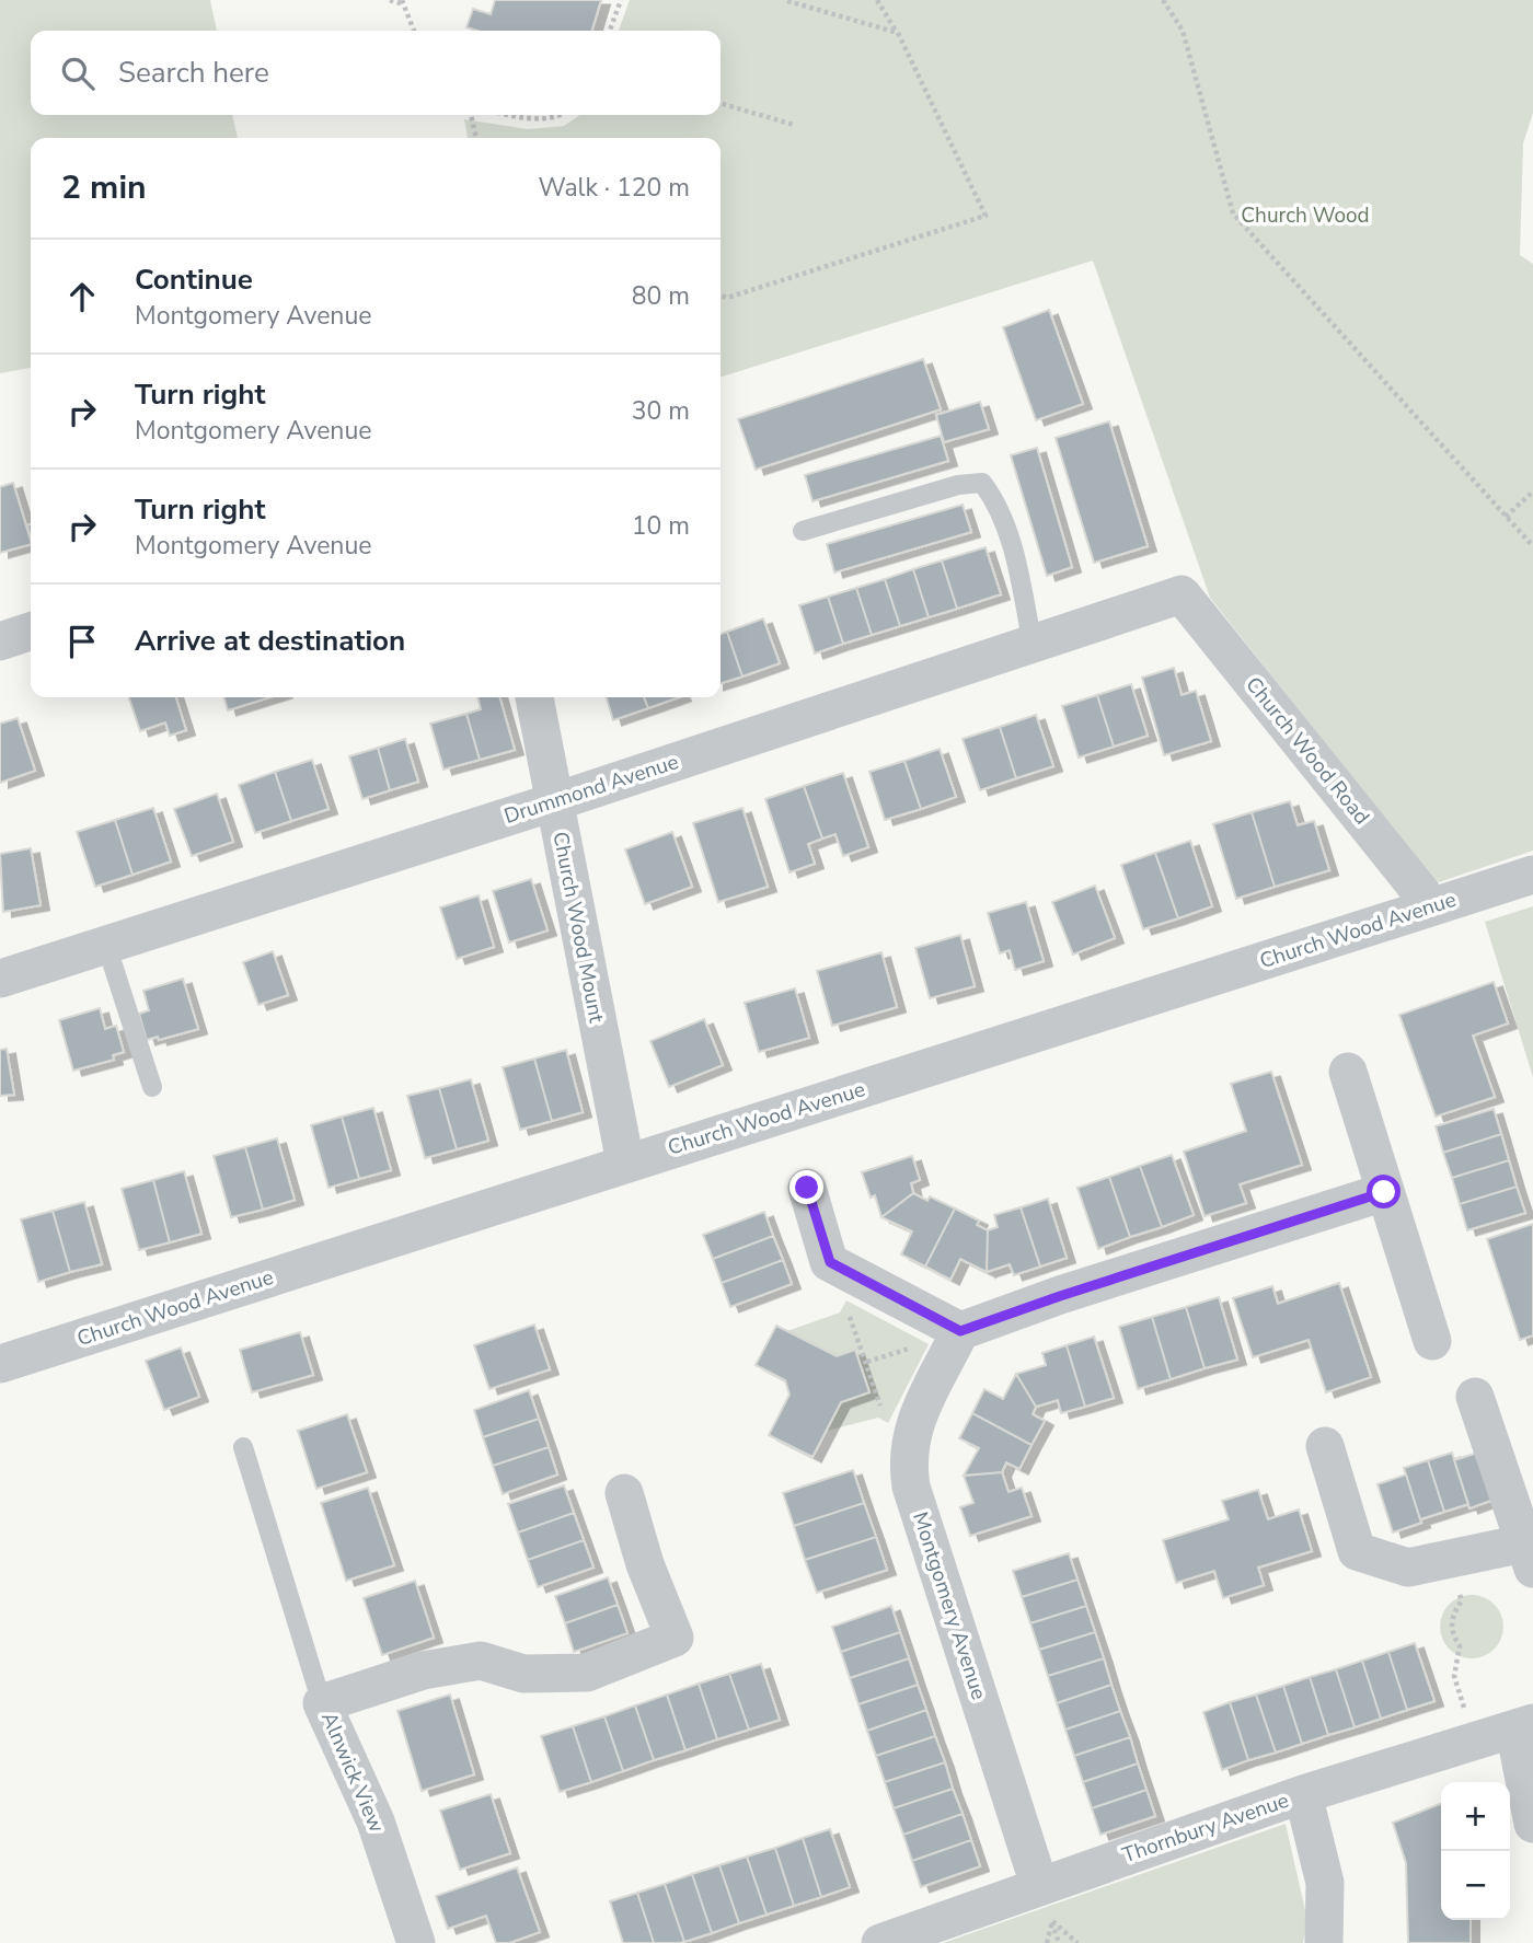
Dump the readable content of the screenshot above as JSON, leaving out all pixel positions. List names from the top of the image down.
{
  "streets": {
    "street": [
      "Church Wood Road",
      "Drummond Avenue",
      "Church Wood Mount",
      "Church Wood Avenue",
      "Montgomery Avenue",
      "Alnwick View",
      "Thornbury Avenue"
    ]
  },
  "crossings": [
    ["Church Wood Road", "Drummond Avenue"],
    ["Church Wood Road", "Church Wood Avenue"],
    ["Drummond Avenue", "Church Wood Mount"],
    ["Church Wood Mount", "Church Wood Avenue"],
    ["Montgomery Avenue", "Thornbury Avenue"]
  ],
  "parks": ["Church Wood"],
  "page": {
    "search": "Search here",
    "heading": ["2 min", "Walk · 120 m"],
    "list": [
      ["Continue", "Montgomery Avenue", "80 m"],
      ["Turn right", "Montgomery Avenue", "30 m"],
      ["Turn right", "Montgomery Avenue", "10 m"],
      "Arrive at destination"
    ],
    "map_buttons": ["+", "−"]
  }
}
